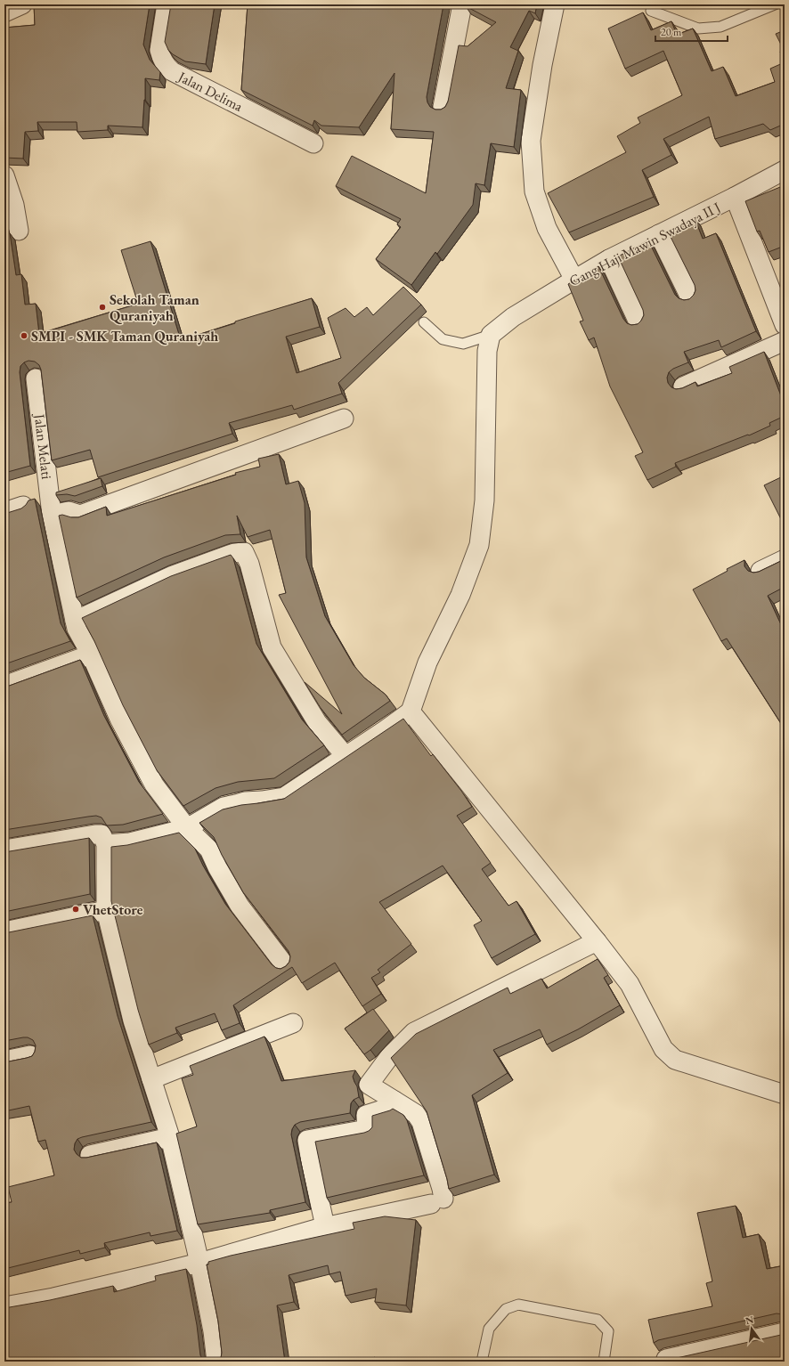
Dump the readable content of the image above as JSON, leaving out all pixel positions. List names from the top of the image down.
{
  "streets": {
    "street": ["Jalan Delima", "Gang Haji Mawin Swadaya II J", "Jalan Melati"]
  },
  "places": ["Sekolah Taman Quraniyah", "SMPI - SMK Taman Quraniyah", "VhetStore"],
  "scale_bar": "20 m",
  "north": "top"
}
